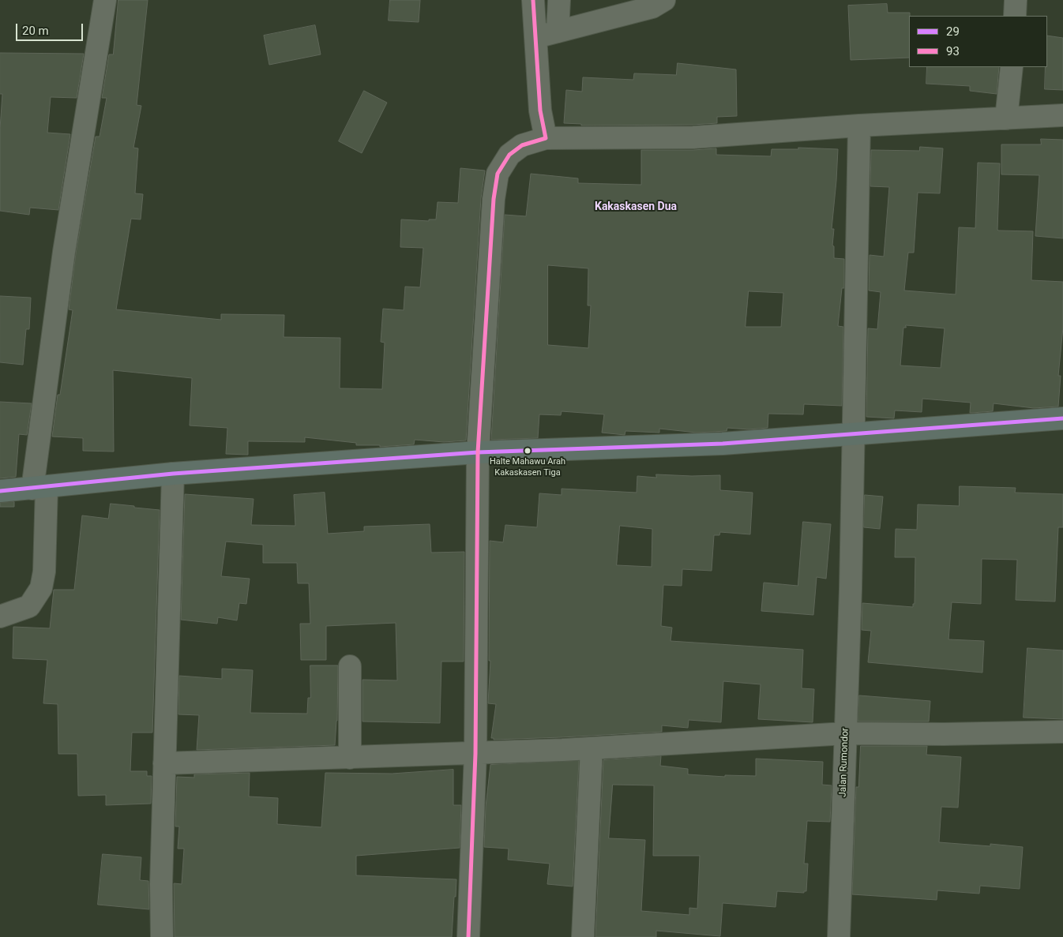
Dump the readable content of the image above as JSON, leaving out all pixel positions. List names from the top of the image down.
{
  "streets": {
    "street": ["Jalan Rumondor"]
  },
  "districts": ["Kakaskasen Dua"],
  "places": ["Halte Mahawu Arah Kakaskasen Tiga"],
  "lines": ["transit line 93", "transit line 29"],
  "legend": ["29", "93"],
  "scale_bar": "20 m"
}
